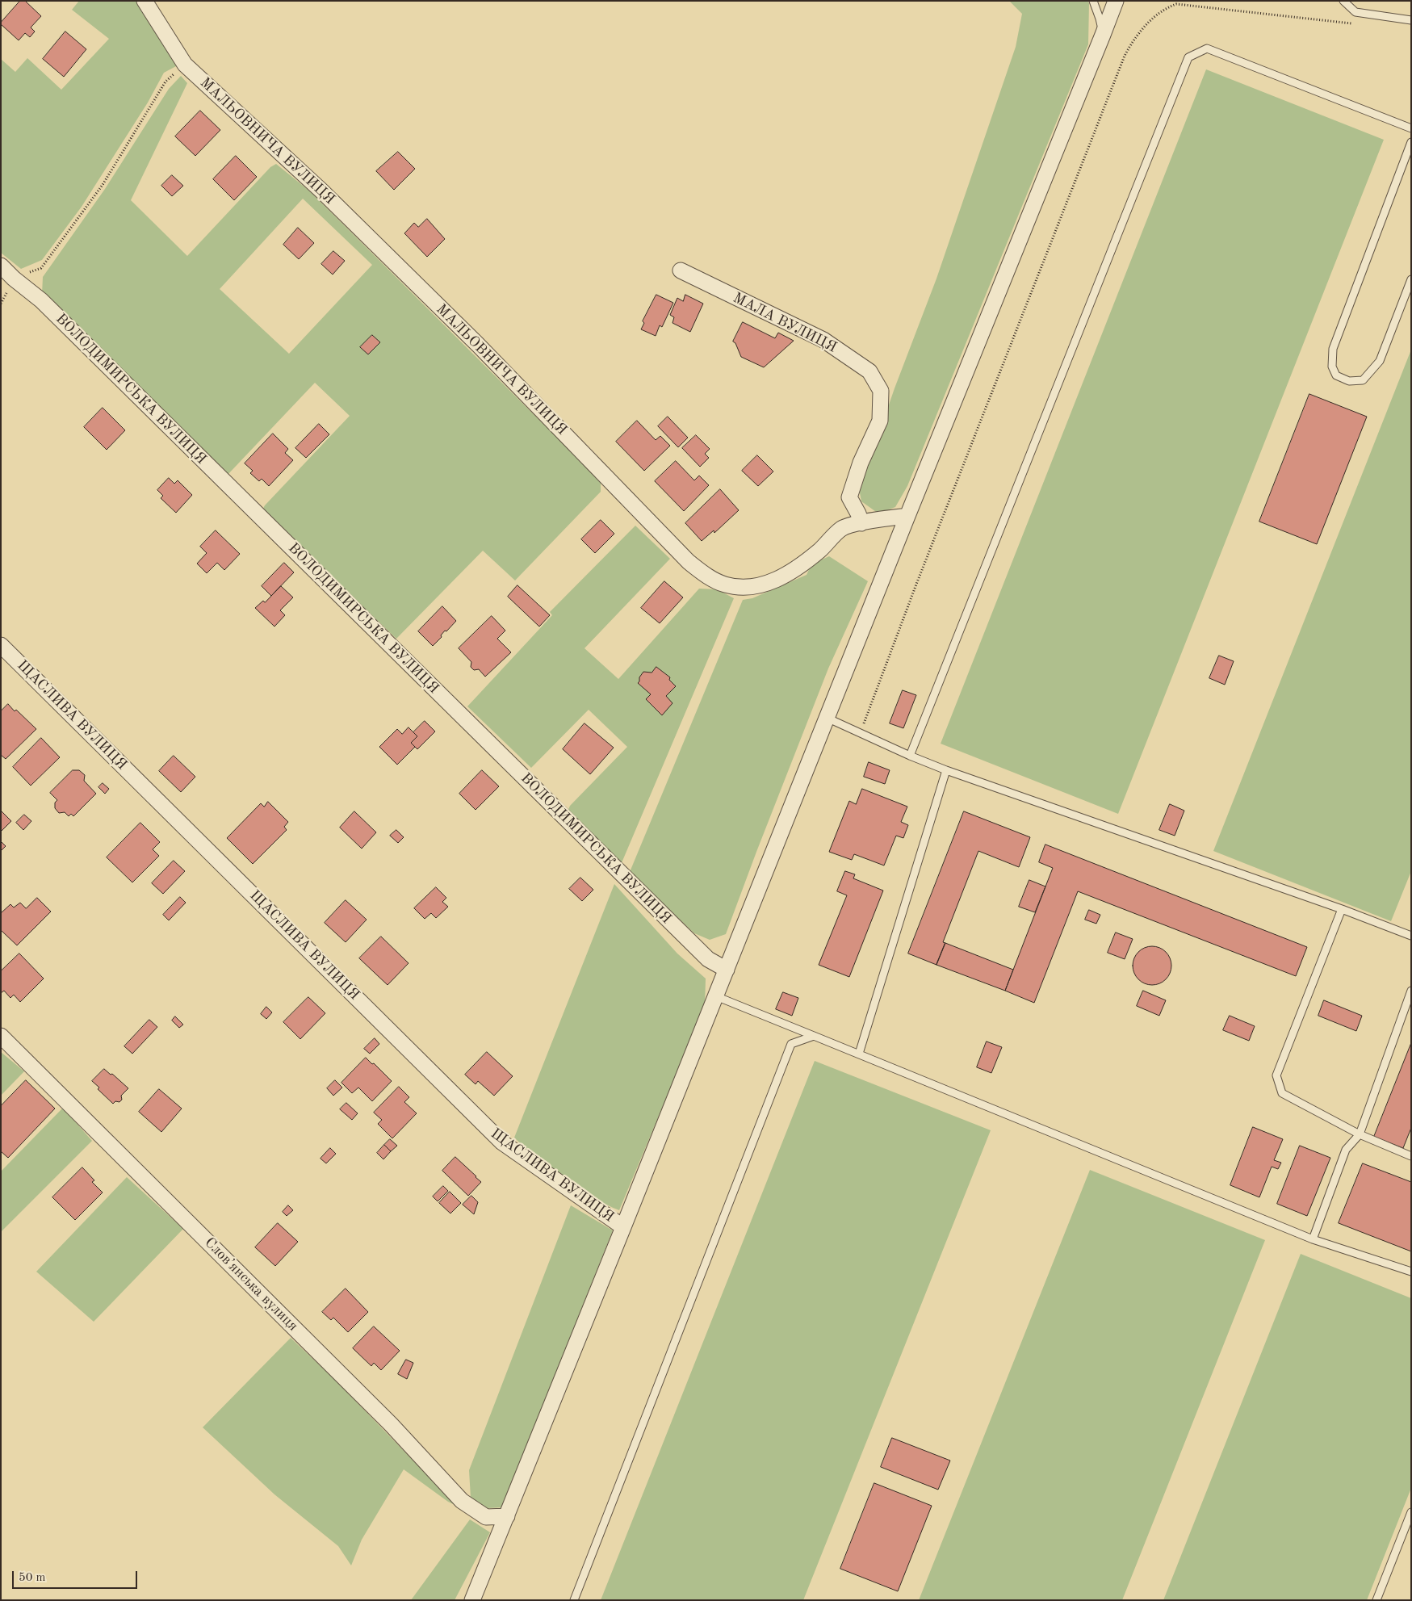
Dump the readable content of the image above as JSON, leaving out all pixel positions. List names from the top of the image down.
{
  "streets": {
    "street": [
      "МАЛЬОВНИЧА ВУЛИЦЯ",
      "МАЛА ВУЛИЦЯ",
      "ВОЛОДИМИРСЬКА ВУЛИЦЯ",
      "ЩАСЛИВА ВУЛИЦЯ",
      "Словʼянська вулиця"
    ]
  },
  "crossings": [
    ["МАЛЬОВНИЧА ВУЛИЦЯ", "МАЛА ВУЛИЦЯ"]
  ],
  "scale_bar": "50 m"
}
